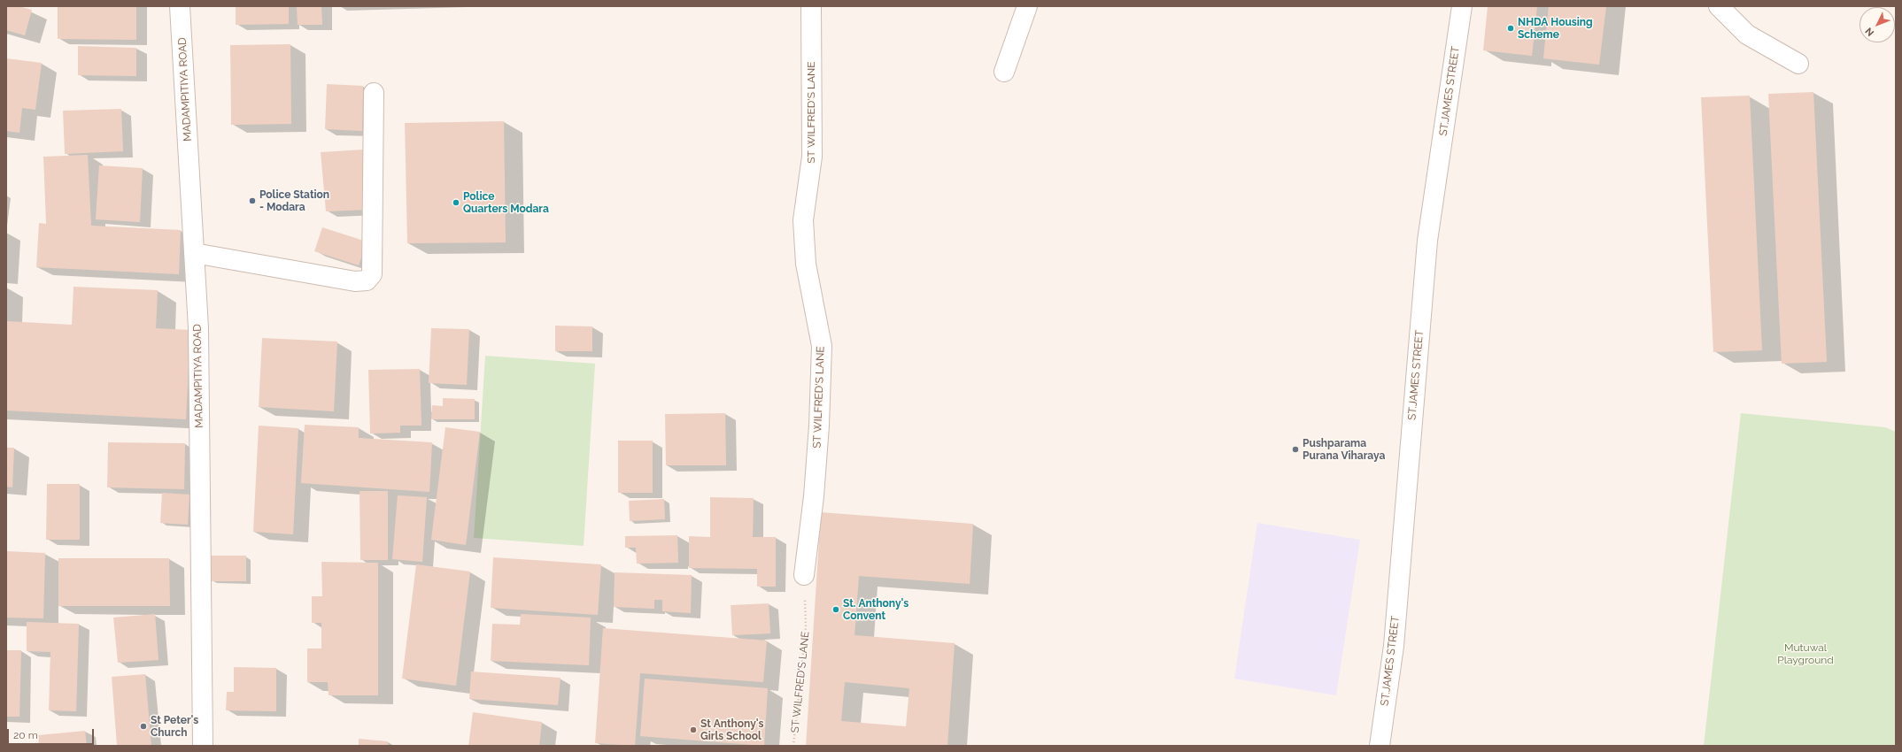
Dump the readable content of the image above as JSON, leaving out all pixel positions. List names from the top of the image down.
{
  "streets": {
    "street": ["MADAMPITIYA ROAD", "ST.JAMES STREET", "ST WILFRED'S LANE"]
  },
  "parks": ["Mutuwal Playground"],
  "places": [
    "NHDA Housing Scheme",
    "Police Station - Modara",
    "Police Quarters Modara",
    "Pushparama Purana Viharaya",
    "St. Anthony's Convent",
    "St Peter's Church",
    "St Anthony's Girls School"
  ],
  "scale_bar": "20 m",
  "north": "bottom left"
}
